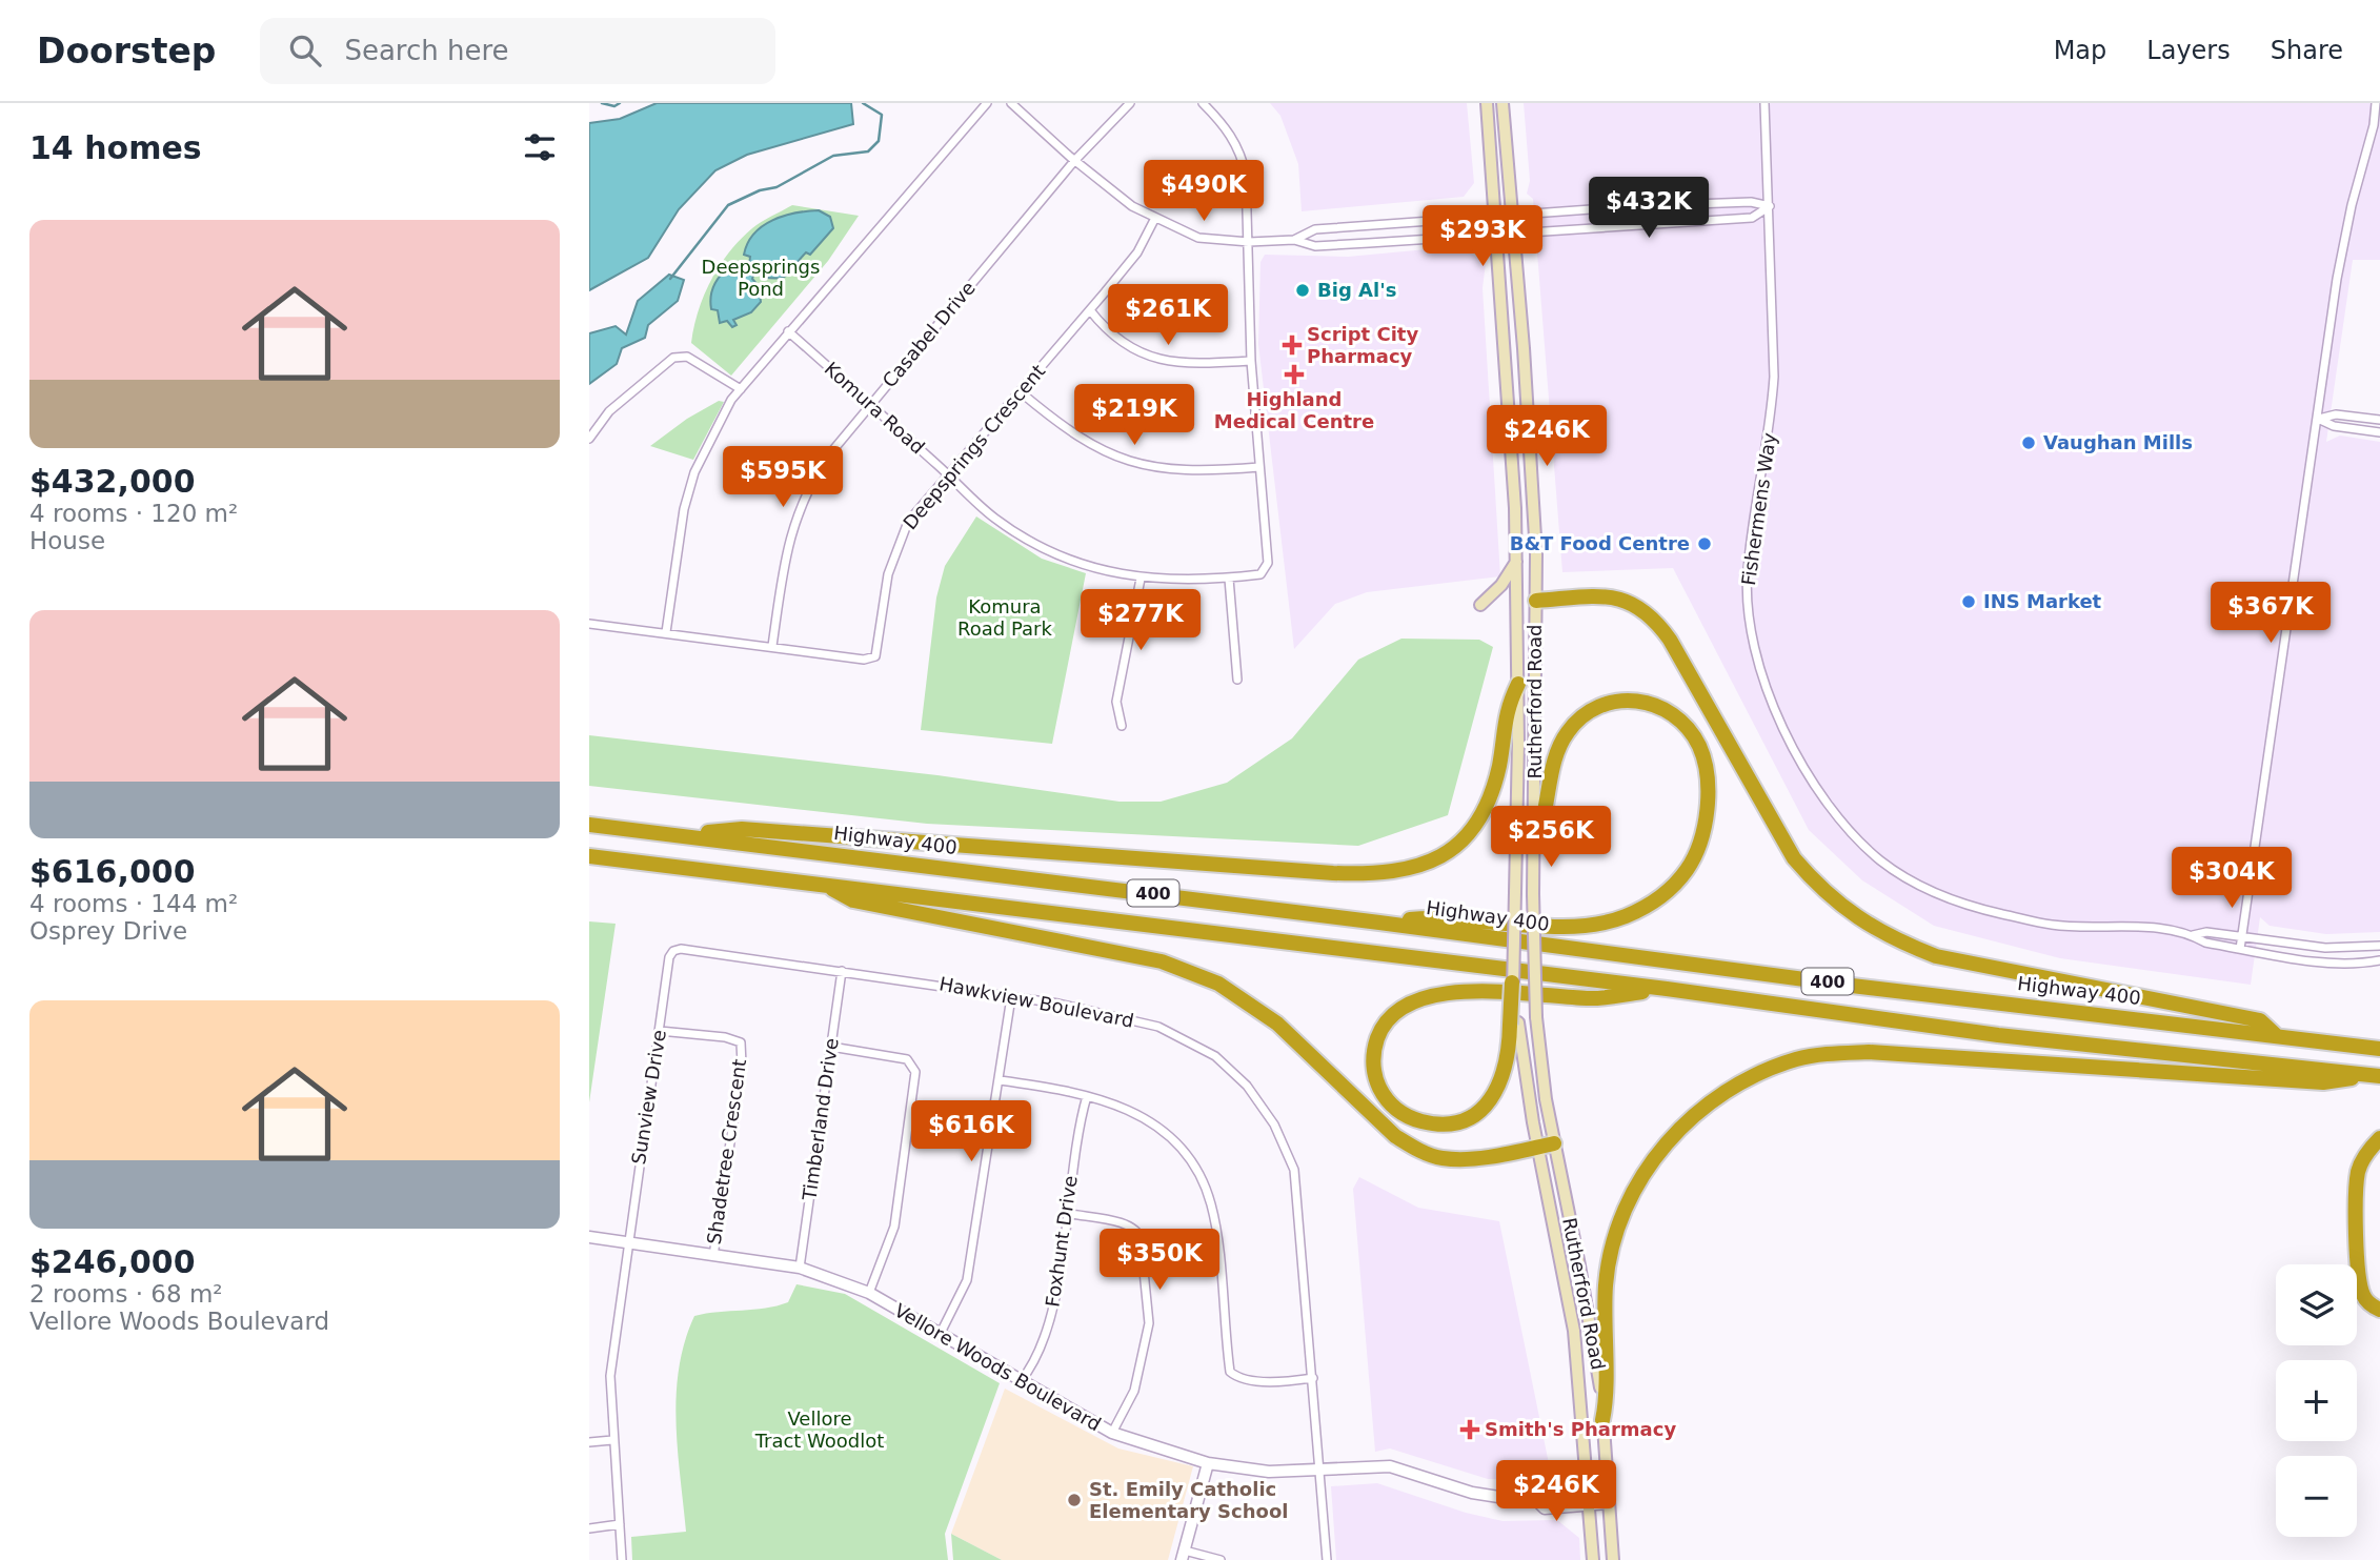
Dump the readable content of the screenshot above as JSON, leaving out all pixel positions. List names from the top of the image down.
{
  "streets": {
    "highway": ["Highway 400", "400"],
    "main road": ["Rutherford Road"],
    "street": [
      "Casabel Drive",
      "Komura Road",
      "Deepsprings Crescent",
      "Fishermens Way",
      "Hawkview Boulevard",
      "Sunview Drive",
      "Timberland Drive",
      "Shadetree Crescent",
      "Foxhunt Drive",
      "Vellore Woods Boulevard"
    ]
  },
  "crossings": [
    ["Casabel Drive", "Komura Road"],
    ["Casabel Drive", "Deepsprings Crescent"],
    ["Komura Road", "Deepsprings Crescent"],
    ["Rutherford Road", "Vellore Woods Boulevard"],
    ["Hawkview Boulevard", "Sunview Drive"],
    ["Hawkview Boulevard", "Timberland Drive"],
    ["Hawkview Boulevard", "Vellore Woods Boulevard"],
    ["Sunview Drive", "Shadetree Crescent"],
    ["Sunview Drive", "Vellore Woods Boulevard"],
    ["Timberland Drive", "Vellore Woods Boulevard"],
    ["Shadetree Crescent", "Vellore Woods Boulevard"],
    ["Foxhunt Drive", "Vellore Woods Boulevard"]
  ],
  "parks": ["Deepsprings Pond", "Komura Road Park", "Vellore Tract Woodlot"],
  "places": {
    "other": [
      "Big Al's",
      "Vaughan Mills",
      "B&T Food Centre",
      "INS Market",
      "St. Emily Catholic Elementary School"
    ],
    "health": ["Script City Pharmacy", "Highland Medical Centre", "Smith's Pharmacy"]
  },
  "page": {
    "header": "Doorstep",
    "search": "Search here",
    "nav": ["Map", "Layers", "Share"],
    "heading": "14 homes",
    "price": [
      "$490K",
      "$432K",
      "$293K",
      "$261K",
      "$219K",
      "$246K",
      "$595K",
      "$367K",
      "$277K",
      "$256K",
      "$304K",
      "$616K",
      "$350K",
      "$246K"
    ],
    "list": [
      {
        "name": "$432,000",
        "note": "4 rooms · 120 m² · House"
      },
      {
        "name": "$616,000",
        "note": "4 rooms · 144 m² · Osprey Drive"
      },
      {
        "name": "$246,000",
        "note": "2 rooms · 68 m² · Vellore Woods Boulevard"
      }
    ],
    "map_buttons": ["+", "−"]
  }
}
